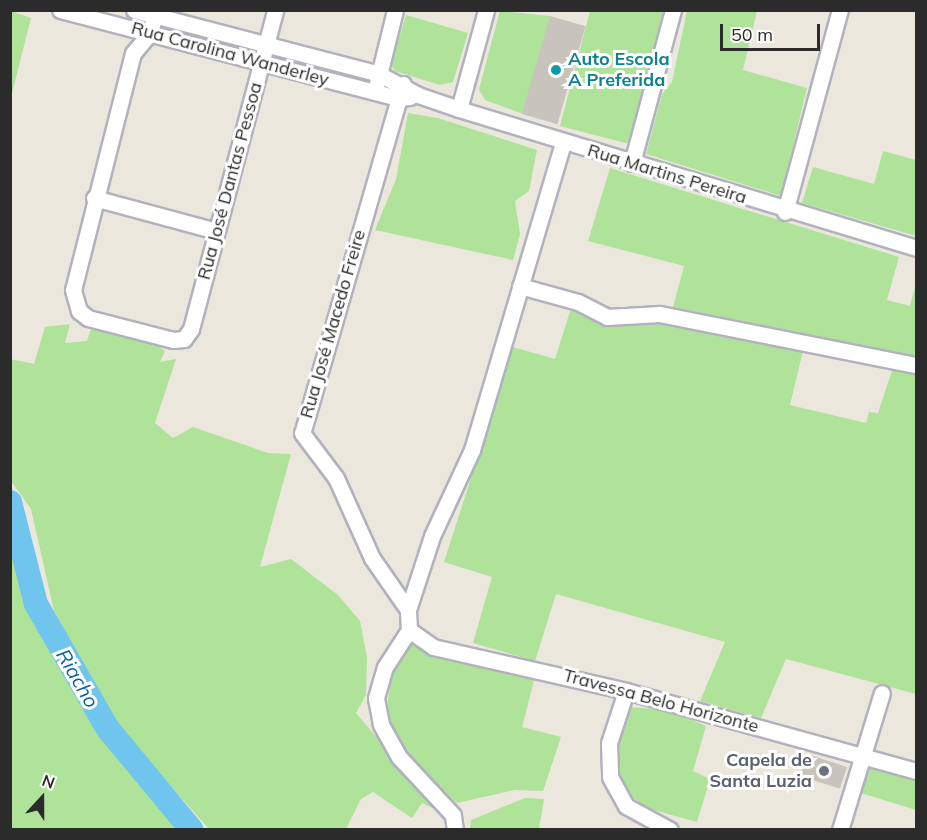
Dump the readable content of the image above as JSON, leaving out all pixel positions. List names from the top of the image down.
{
  "streets": {
    "street": [
      "Rua Carolina Wanderley",
      "Rua Martins Pereira",
      "Rua José Dantas Pessoa",
      "Rua José Macedo Freire",
      "Travessa Belo Horizonte"
    ]
  },
  "crossings": [
    ["Rua Carolina Wanderley", "Rua Martins Pereira"],
    ["Rua Carolina Wanderley", "Rua José Dantas Pessoa"],
    ["Rua Carolina Wanderley", "Rua José Macedo Freire"],
    ["Rua Martins Pereira", "Rua José Macedo Freire"]
  ],
  "water": ["Riacho"],
  "places": ["Auto Escola A Preferida", "Capela de Santa Luzia"],
  "scale_bar": "50 m",
  "north": "top"
}
